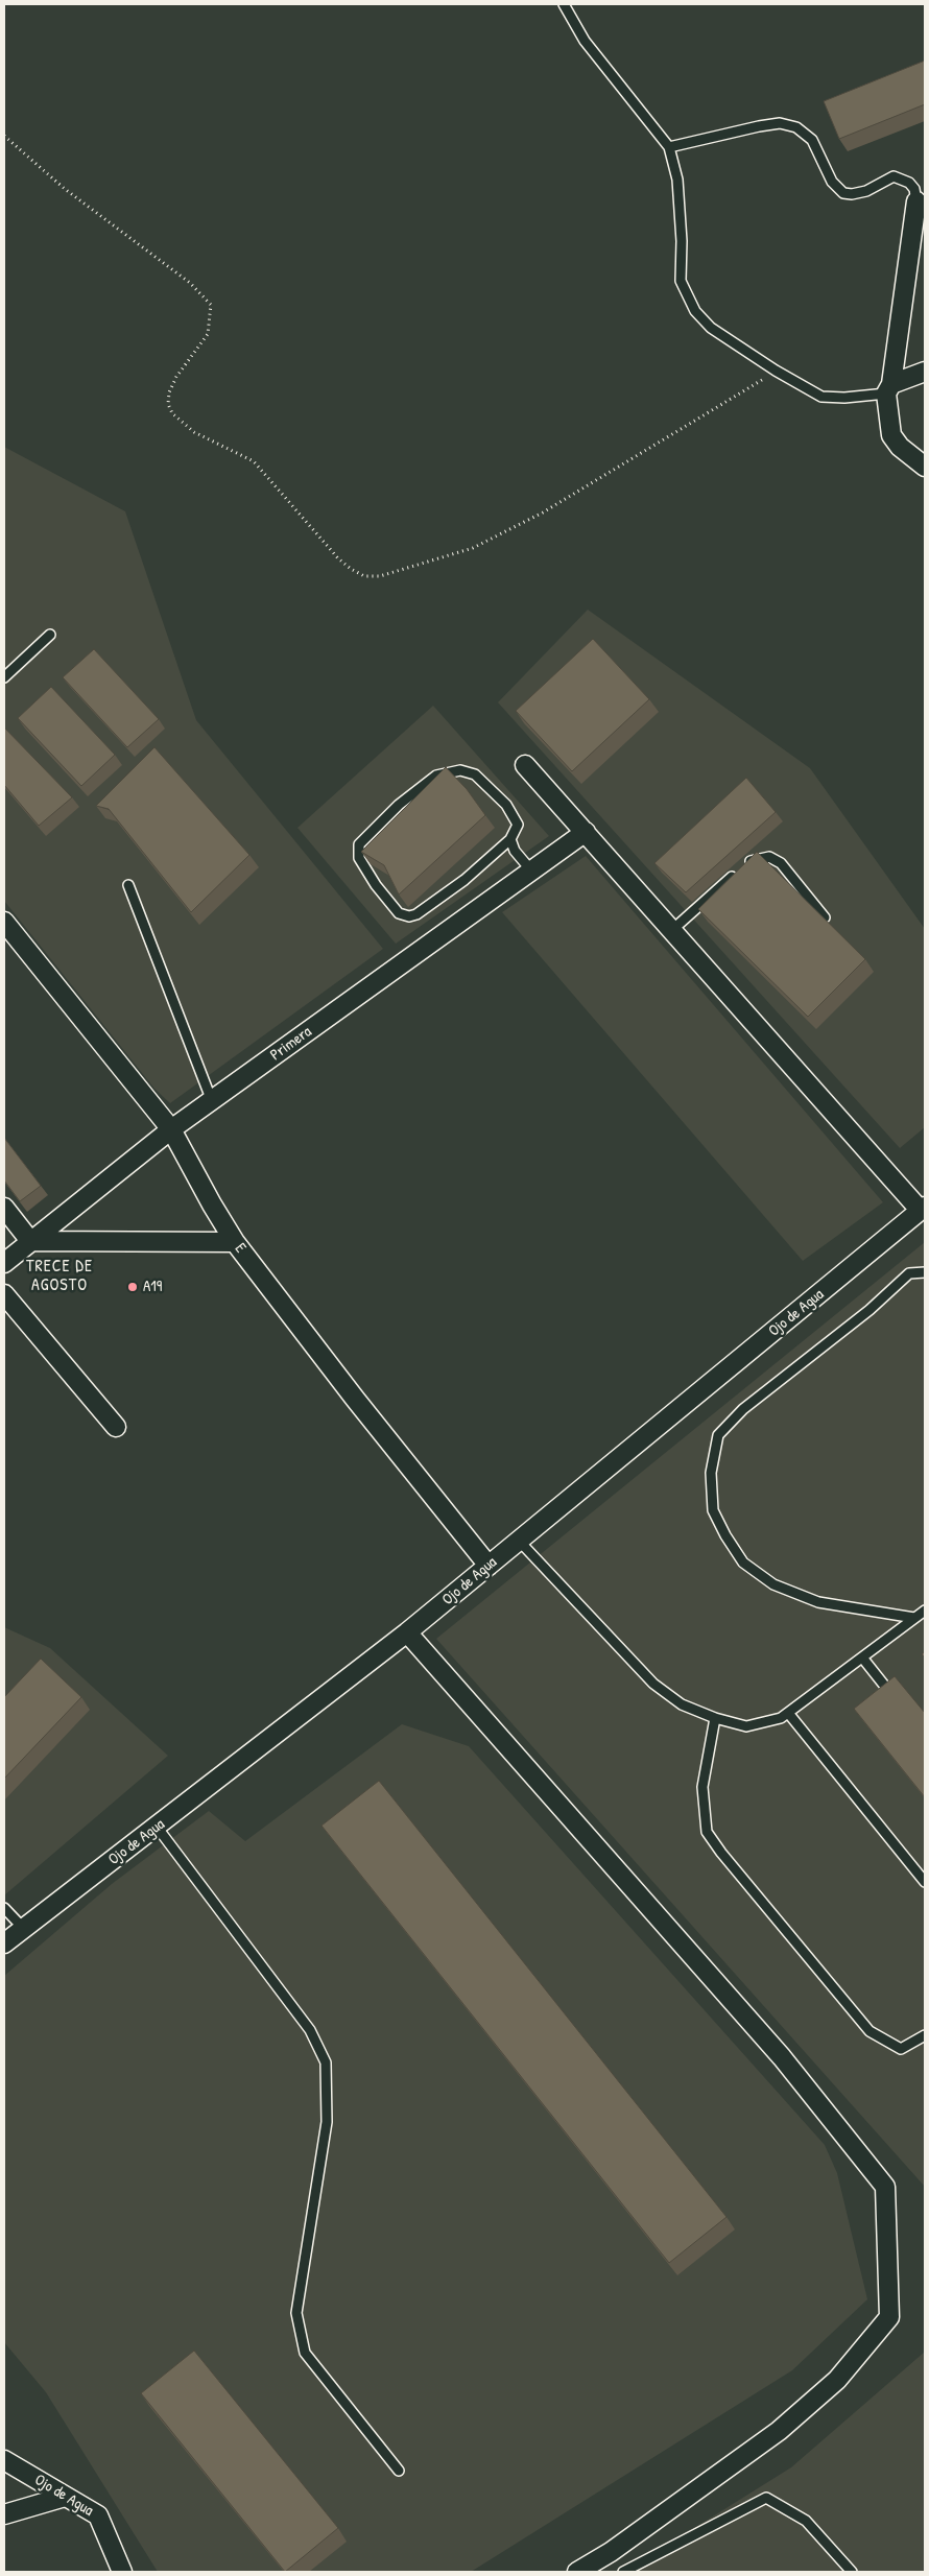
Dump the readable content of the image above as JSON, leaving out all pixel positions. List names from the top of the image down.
{
  "streets": {
    "street": ["Primera", "E", "Ojo de Agua"]
  },
  "crossings": [
    ["Primera", "E"],
    ["E", "Ojo de Agua"]
  ],
  "districts": ["TRECE DE AGOSTO"],
  "places": ["A19"]
}
